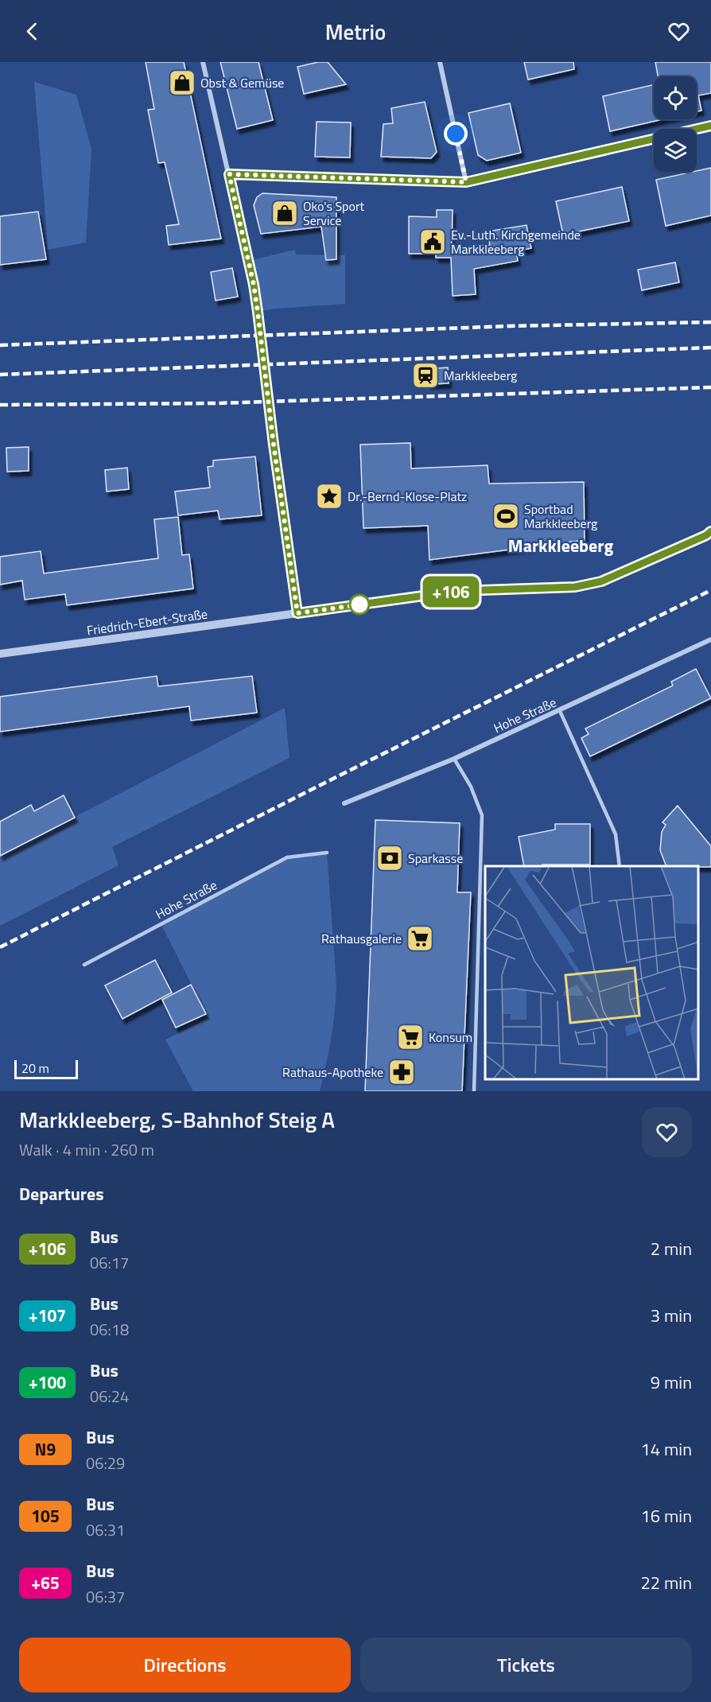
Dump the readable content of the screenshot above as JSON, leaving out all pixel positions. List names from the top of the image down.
{
  "streets": {
    "street": ["Friedrich-Ebert-Straße", "Hohe Straße"]
  },
  "districts": ["Markkleeberg"],
  "places": {
    "shop": ["Obst & Gemüse", "Oko's Sport Service"],
    "public building": ["Ev.-Luth. Kirchgemeinde Markkleeberg"],
    "station": ["Markkleeberg"],
    "place": ["Dr.-Bernd-Klose-Platz"],
    "sports": ["Sportbad Markkleeberg"],
    "bank": ["Sparkasse"],
    "supermarket": ["Rathausgalerie", "Konsum"],
    "pharmacy": ["Rathaus-Apotheke"]
  },
  "lines": ["bus line +106"],
  "scale_bar": "20 m",
  "page": {
    "header": "Metrio",
    "on_map": "+106",
    "scale": "20 m",
    "heading": [
      ["Markkleeberg, S-Bahnhof Steig A", "Walk · 4 min · 260 m"],
      "Departures"
    ],
    "list": [
      {
        "mark": "+106",
        "name": "Bus",
        "note": "06:17",
        "value": "2 min"
      },
      {
        "mark": "+107",
        "name": "Bus",
        "note": "06:18",
        "value": "3 min"
      },
      {
        "mark": "+100",
        "name": "Bus",
        "note": "06:24",
        "value": "9 min"
      },
      {
        "mark": "N9",
        "name": "Bus",
        "note": "06:29",
        "value": "14 min"
      },
      {
        "mark": "105",
        "name": "Bus",
        "note": "06:31",
        "value": "16 min"
      },
      {
        "mark": "+65",
        "name": "Bus",
        "note": "06:37",
        "value": "22 min"
      }
    ],
    "buttons": ["Directions", "Tickets"]
  }
}
